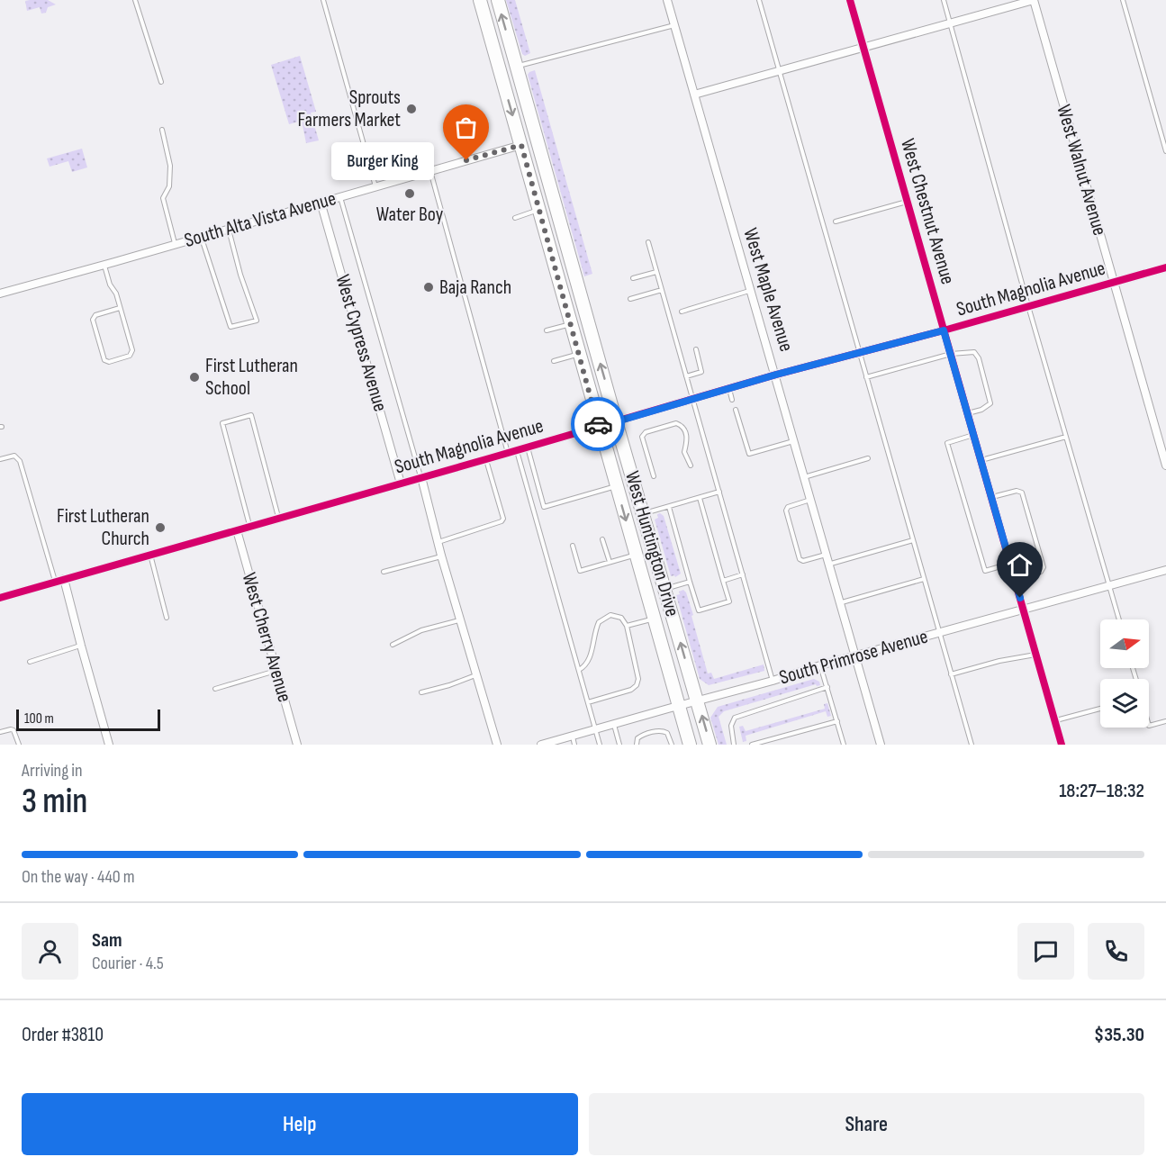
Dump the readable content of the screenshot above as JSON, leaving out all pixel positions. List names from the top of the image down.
{
  "streets": {
    "main road": ["West Huntington Drive"],
    "street": [
      "West Walnut Avenue",
      "West Chestnut Avenue",
      "South Alta Vista Avenue",
      "South Magnolia Avenue",
      "West Maple Avenue",
      "West Cypress Avenue",
      "West Cherry Avenue",
      "South Primrose Avenue"
    ]
  },
  "crossings": [
    ["West Walnut Avenue", "South Magnolia Avenue"],
    ["West Chestnut Avenue", "South Magnolia Avenue"],
    ["West Chestnut Avenue", "South Primrose Avenue"],
    ["South Alta Vista Avenue", "West Cypress Avenue"],
    ["South Alta Vista Avenue", "West Huntington Drive"],
    ["South Magnolia Avenue", "West Maple Avenue"],
    ["South Magnolia Avenue", "West Cypress Avenue"],
    ["South Magnolia Avenue", "West Huntington Drive"],
    ["South Magnolia Avenue", "West Cherry Avenue"],
    ["West Maple Avenue", "South Primrose Avenue"],
    ["West Huntington Drive", "South Primrose Avenue"]
  ],
  "places": [
    "Sprouts Farmers Market",
    "Burger King",
    "Water Boy",
    "Baja Ranch",
    "First Lutheran School",
    "First Lutheran Church"
  ],
  "scale_bar": "100 m",
  "north": "right",
  "page": {
    "bubble": "Burger King",
    "scale": "100 m",
    "heading": ["3 min", "Arriving in", "18:27–18:32"],
    "panel": [
      "Sam",
      "Courier · 4.5",
      "Order #3810",
      "$35.30"
    ],
    "bar": "On the way · 440 m",
    "buttons": ["Help", "Share"]
  }
}
